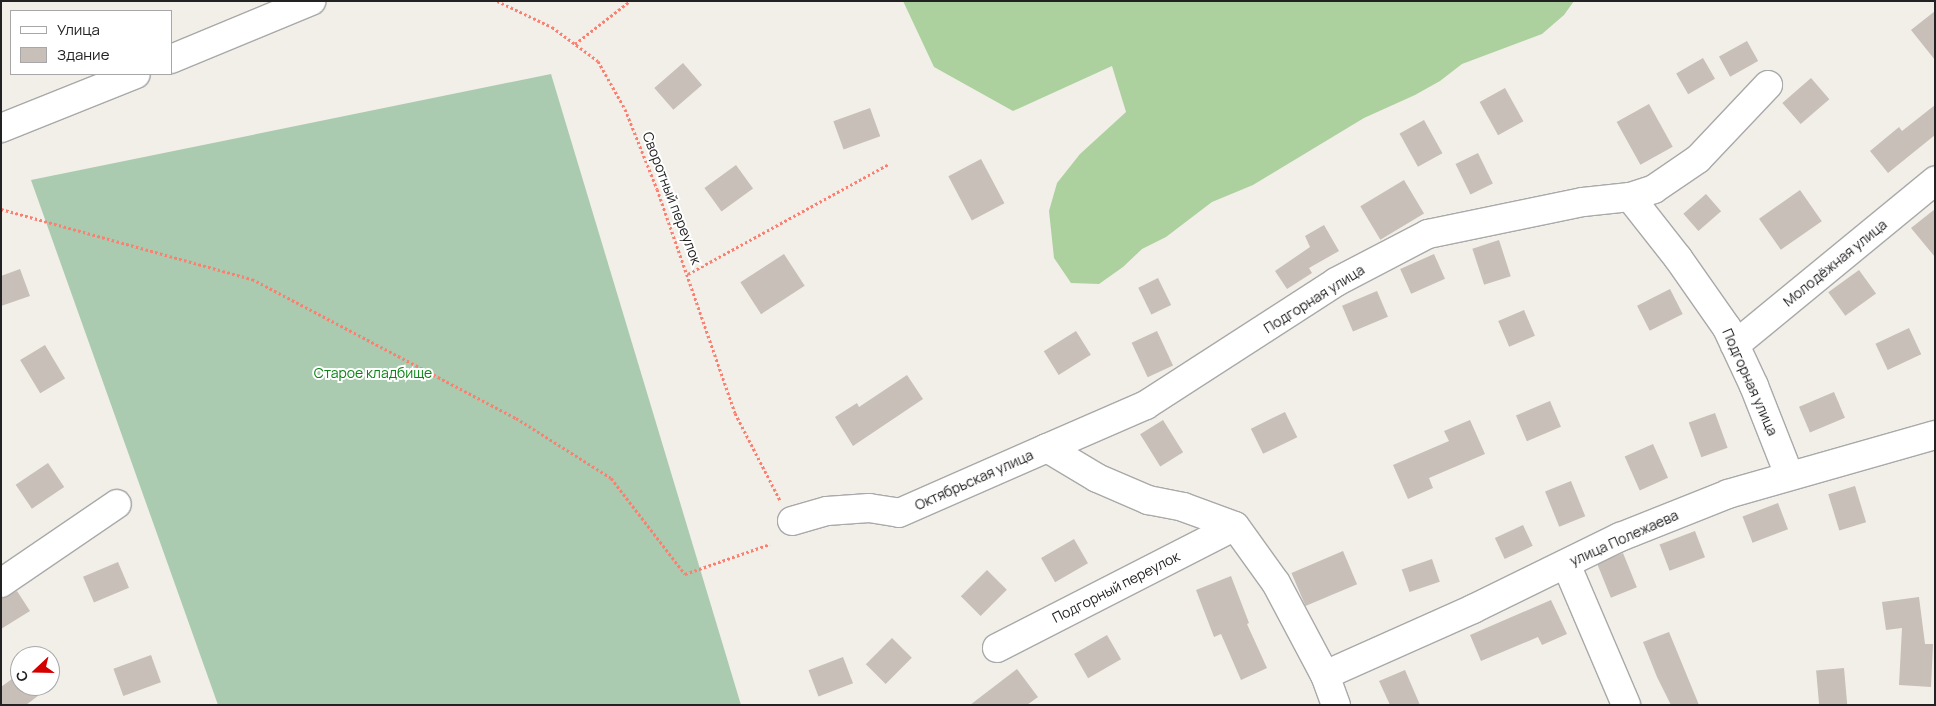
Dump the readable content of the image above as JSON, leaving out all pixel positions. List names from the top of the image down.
{
  "streets": {
    "street": [
      "Молодёжная улица",
      "Подгорная улица",
      "Октябрьская улица",
      "улица Полежаева",
      "Подгорный переулок"
    ],
    "path": ["Своротный переулок"]
  },
  "crossings": [
    ["Молодёжная улица", "Подгорная улица"],
    ["Подгорная улица", "Октябрьская улица"],
    ["Подгорная улица", "улица Полежаева"],
    ["Октябрьская улица", "Подгорный переулок"]
  ],
  "parks": ["Старое кладбище"],
  "legend": ["Улица", "Здание"],
  "north": "left"
}
